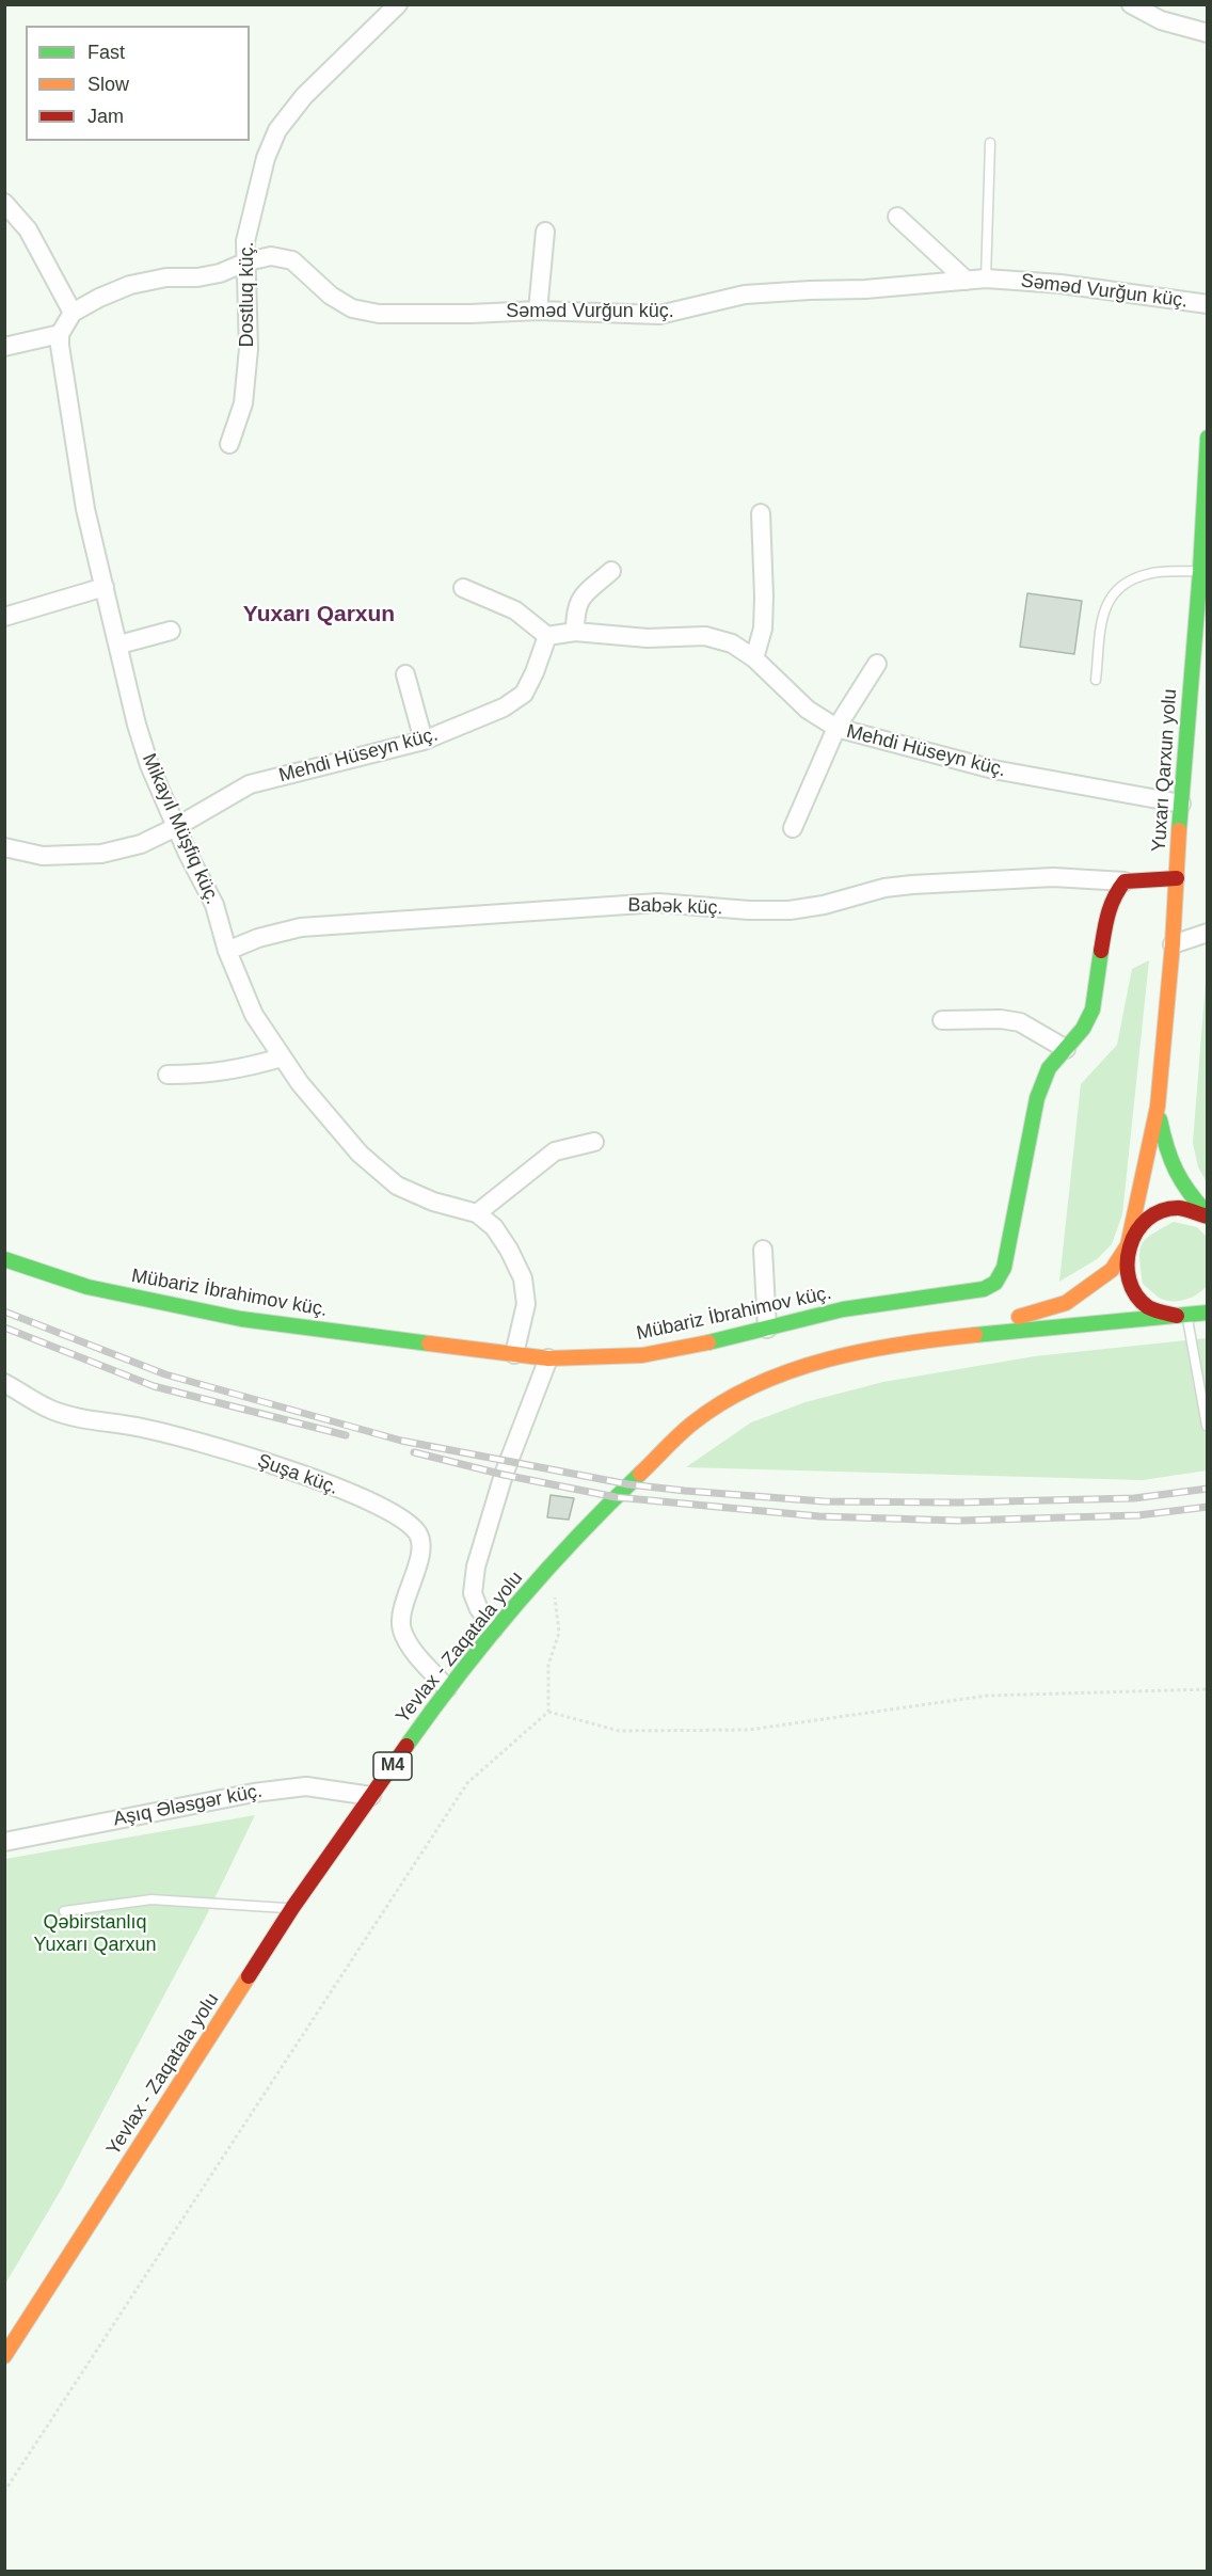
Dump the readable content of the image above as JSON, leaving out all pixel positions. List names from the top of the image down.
{
  "streets": {
    "main road": [
      "Yuxarı Qarxun yolu",
      "Mübariz İbrahimov küç.",
      "Yevlax - Zaqatala yolu",
      "M4"
    ],
    "street": [
      "Səməd Vurğun küç.",
      "Dostluq küç.",
      "Mehdi Hüseyn küç.",
      "Mikayıl Müşfiq küç.",
      "Babək küç.",
      "Şuşa küç.",
      "Aşıq Ələsgər küç."
    ]
  },
  "crossings": [
    ["Səməd Vurğun küç.", "Dostluq küç."],
    ["Mehdi Hüseyn küç.", "Yuxarı Qarxun yolu"],
    ["Mehdi Hüseyn küç.", "Mikayıl Müşfiq küç."],
    ["Mikayıl Müşfiq küç.", "Babək küç."],
    ["Mikayıl Müşfiq küç.", "Mübariz İbrahimov küç."],
    ["Babək küç.", "Mübariz İbrahimov küç."],
    ["Şuşa küç.", "Yevlax - Zaqatala yolu"],
    ["Yevlax - Zaqatala yolu", "Aşıq Ələsgər küç."]
  ],
  "districts": ["Yuxarı Qarxun"],
  "parks": ["Qəbirstanlıq Yuxarı Qarxun"],
  "legend": ["Fast", "Slow", "Jam"]
}
